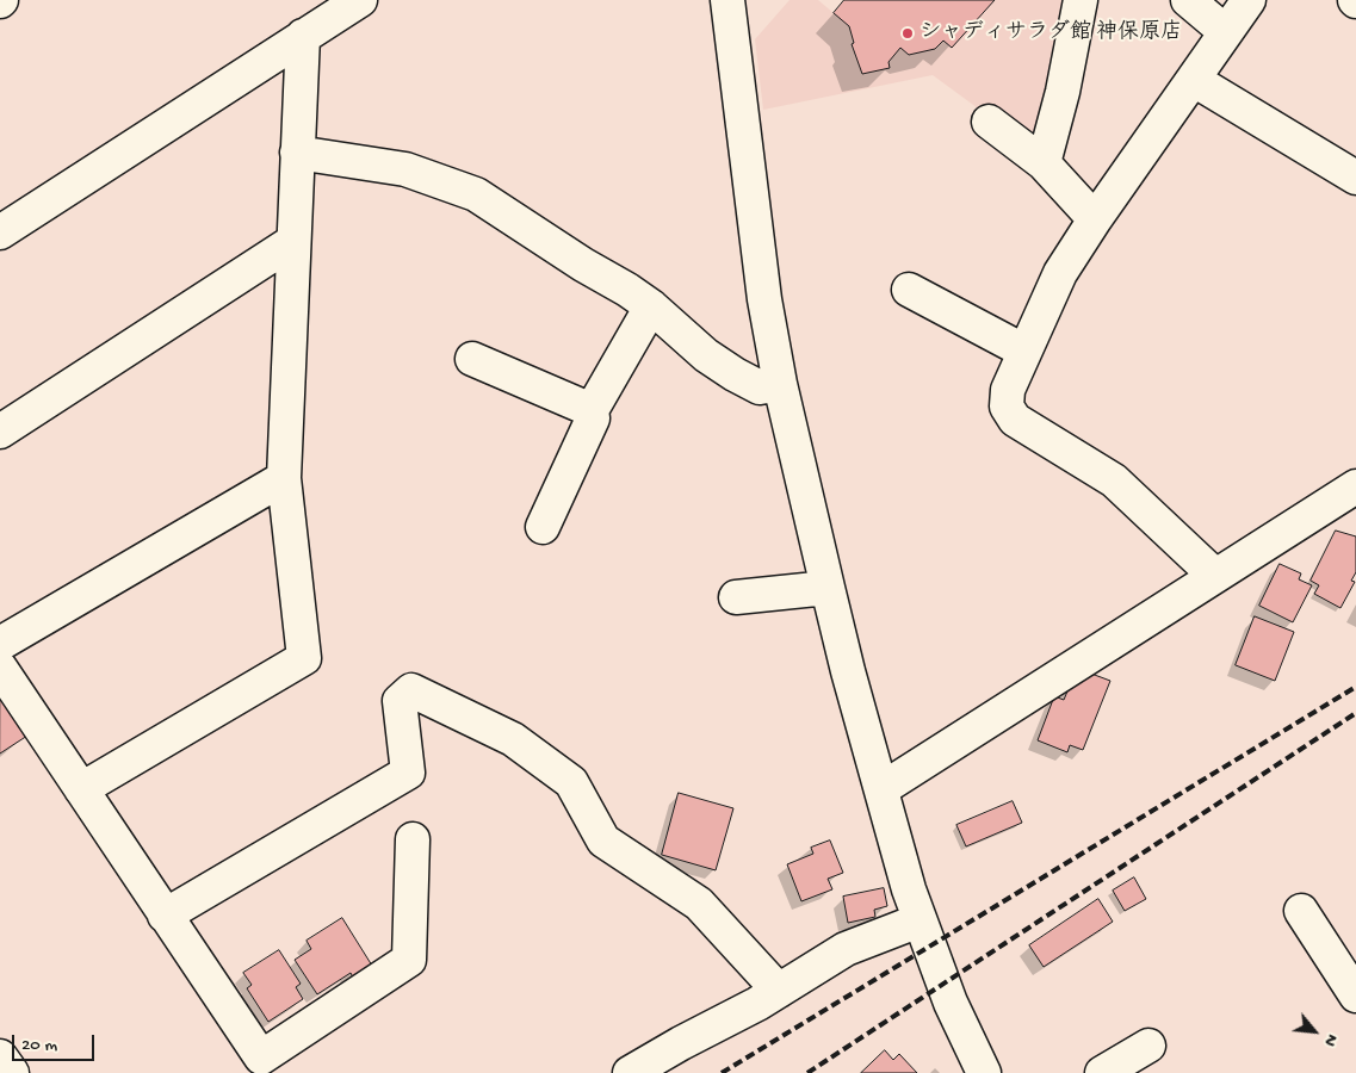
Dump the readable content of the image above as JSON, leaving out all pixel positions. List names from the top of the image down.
{
  "places": ["シャディサラダ館 神保原店"],
  "scale_bar": "20 m",
  "north": "bottom right"
}
